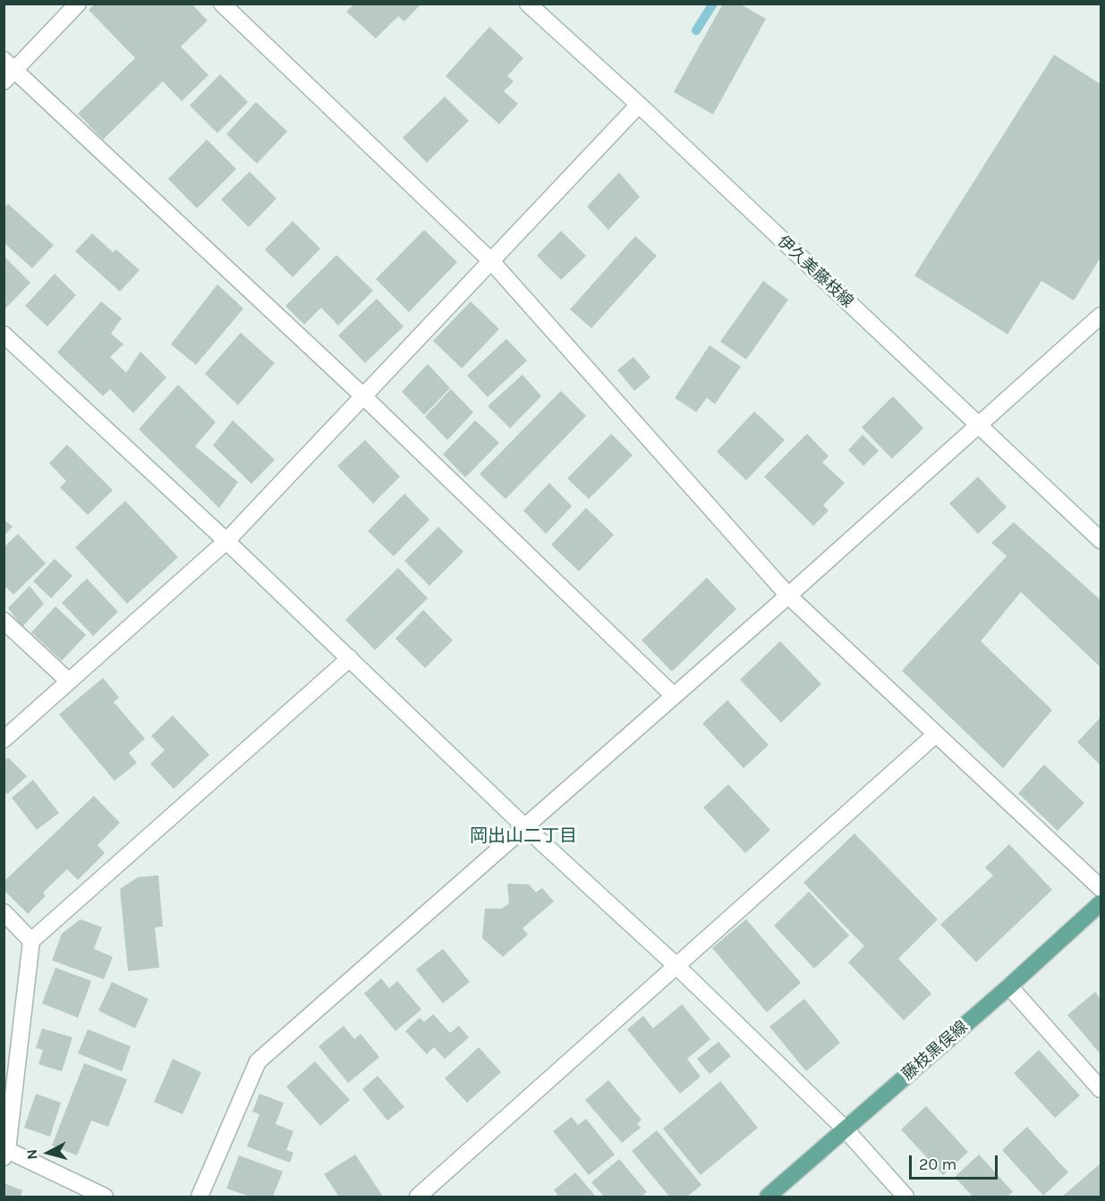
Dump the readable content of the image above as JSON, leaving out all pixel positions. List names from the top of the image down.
{
  "streets": {
    "main road": ["藤枝黒俣線"],
    "street": ["伊久美藤枝線"]
  },
  "districts": ["岡出山二丁目"],
  "scale_bar": "20 m",
  "north": "left"
}
